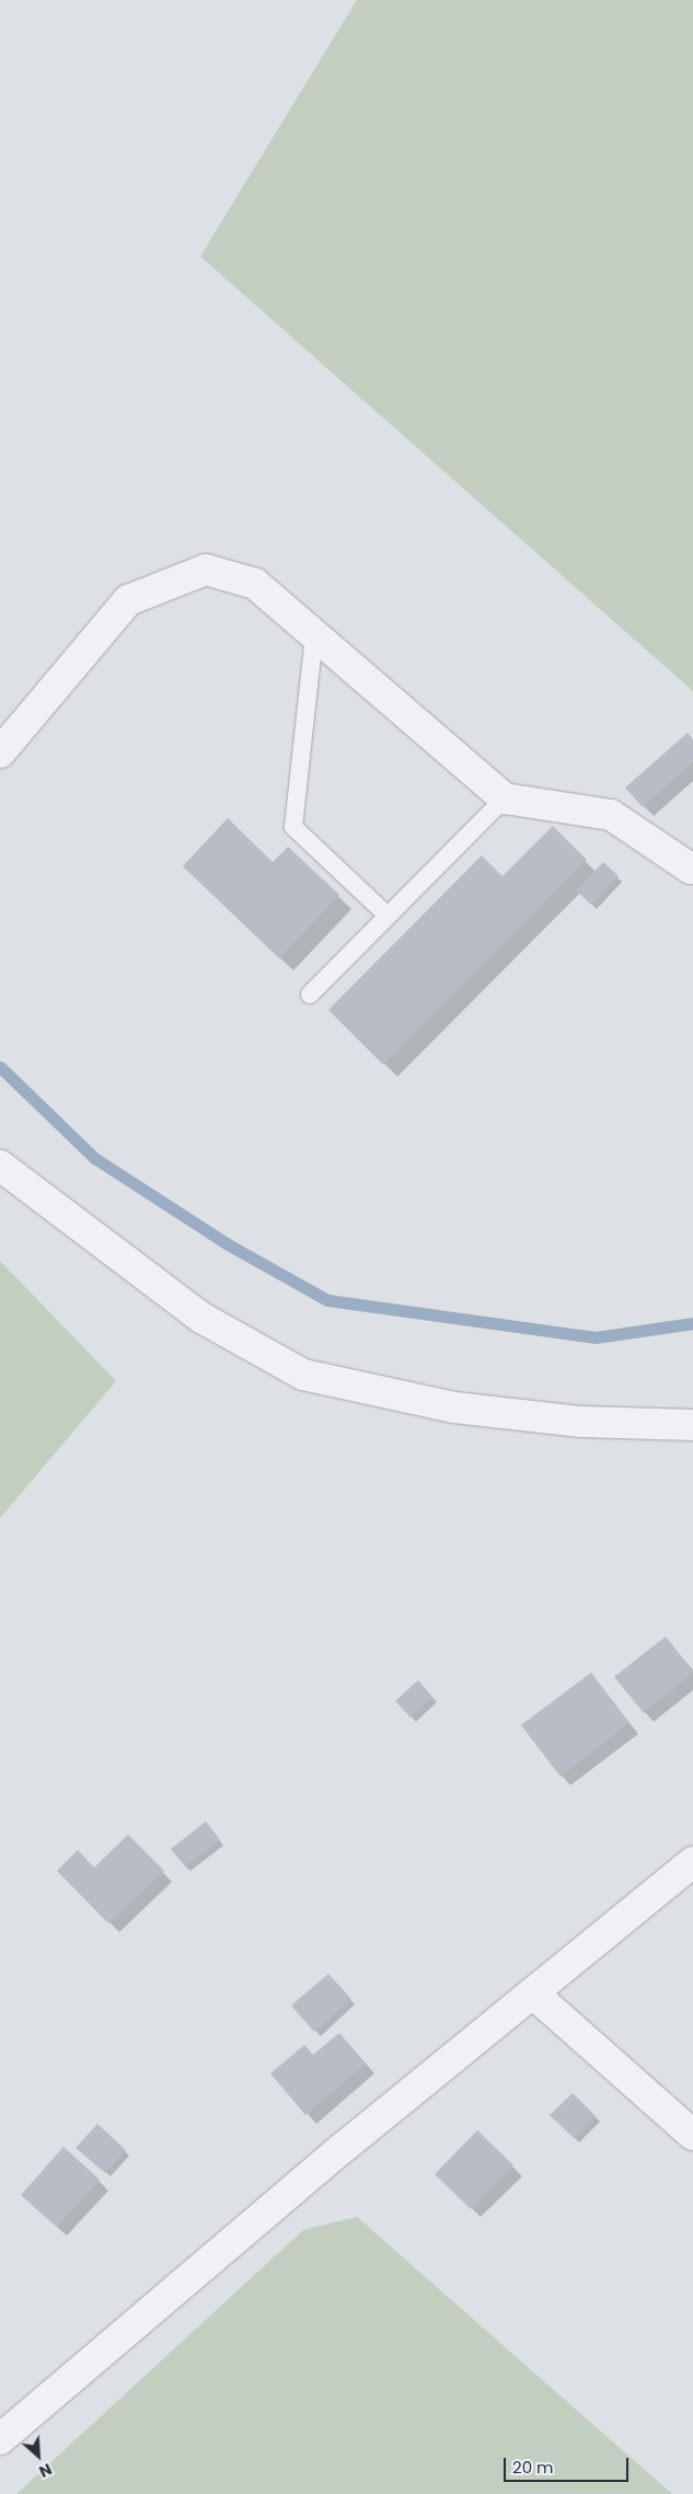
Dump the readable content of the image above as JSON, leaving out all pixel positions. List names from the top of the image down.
{
  "scale_bar": "20 m",
  "north": "bottom right"
}
